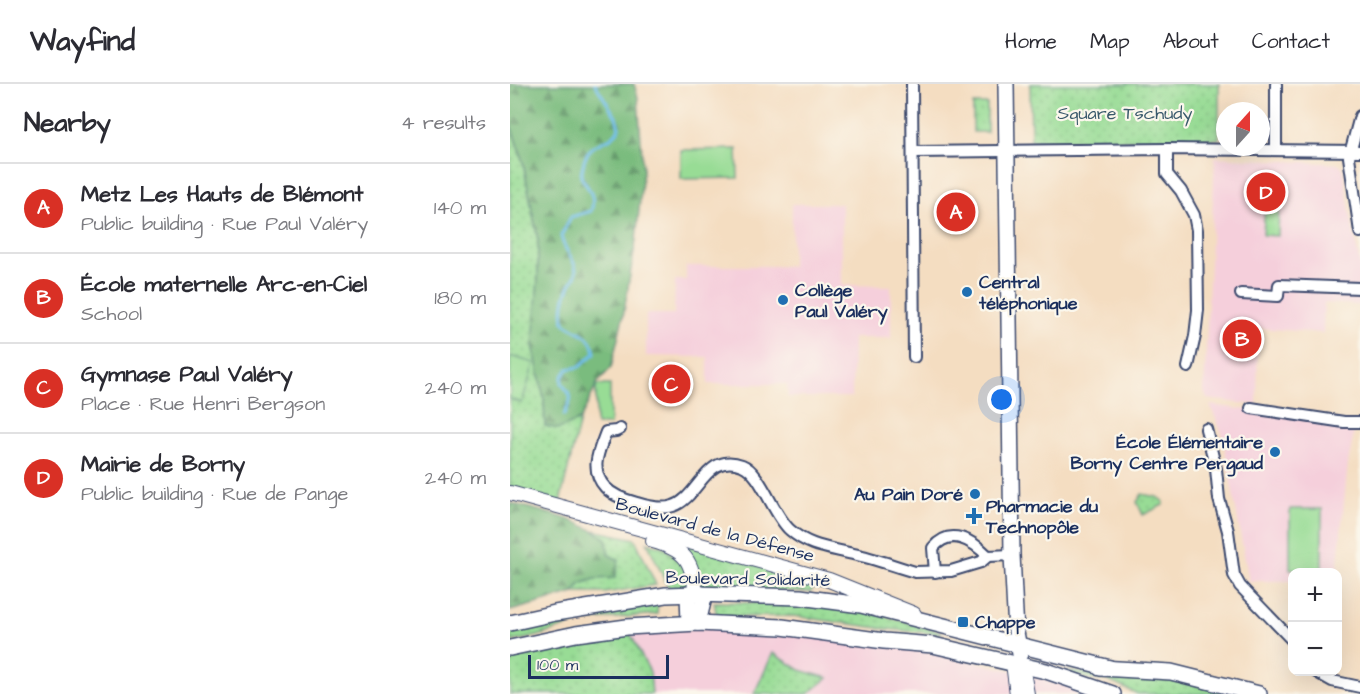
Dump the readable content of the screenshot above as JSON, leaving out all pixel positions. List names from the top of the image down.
{
  "streets": {
    "main road": ["Boulevard Solidarité"],
    "street": ["Boulevard de la Défense"]
  },
  "crossings": [
    ["Boulevard de la Défense", "Boulevard Solidarité"]
  ],
  "parks": ["Square Tschudy"],
  "places": {
    "other": [
      "Central téléphonique",
      "Collège Paul Valéry",
      "École Élémentaire Borny Centre Pergaud",
      "Au Pain Doré"
    ],
    "health": ["Pharmacie du Technopôle"],
    "transit": ["Chappe"]
  },
  "scale_bar": "100 m",
  "north": "top",
  "page": {
    "header": "Wayfind",
    "nav": [
      "Home",
      "Map",
      "About",
      "Contact"
    ],
    "heading": ["Nearby", "4 results"],
    "list": [
      {
        "mark": "A",
        "name": "Metz Les Hauts de Blémont",
        "note": "Public building · Rue Paul Valéry",
        "value": "140 m"
      },
      {
        "mark": "B",
        "name": "École maternelle Arc-en-Ciel",
        "note": "School",
        "value": "180 m"
      },
      {
        "mark": "C",
        "name": "Gymnase Paul Valéry",
        "note": "Place · Rue Henri Bergson",
        "value": "240 m"
      },
      {
        "mark": "D",
        "name": "Mairie de Borny",
        "note": "Public building · Rue de Pange",
        "value": "240 m"
      }
    ],
    "pins": [
      "D",
      "A",
      "B",
      "C"
    ],
    "map_buttons": ["+", "−"],
    "scale": "100 m"
  }
}
